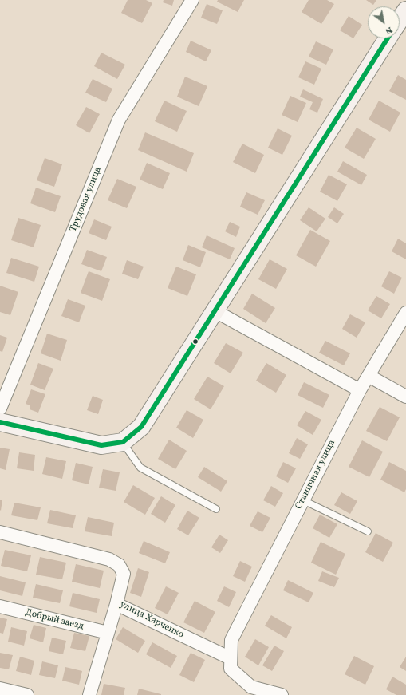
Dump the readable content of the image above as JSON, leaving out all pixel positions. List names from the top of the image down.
{
  "streets": {
    "street": [
      "Трудовая улица",
      "Станичная улица",
      "Добрый заезд",
      "улица Харченко"
    ]
  },
  "crossings": [
    ["Станичная улица", "улица Харченко"]
  ],
  "north": "bottom right"
}
